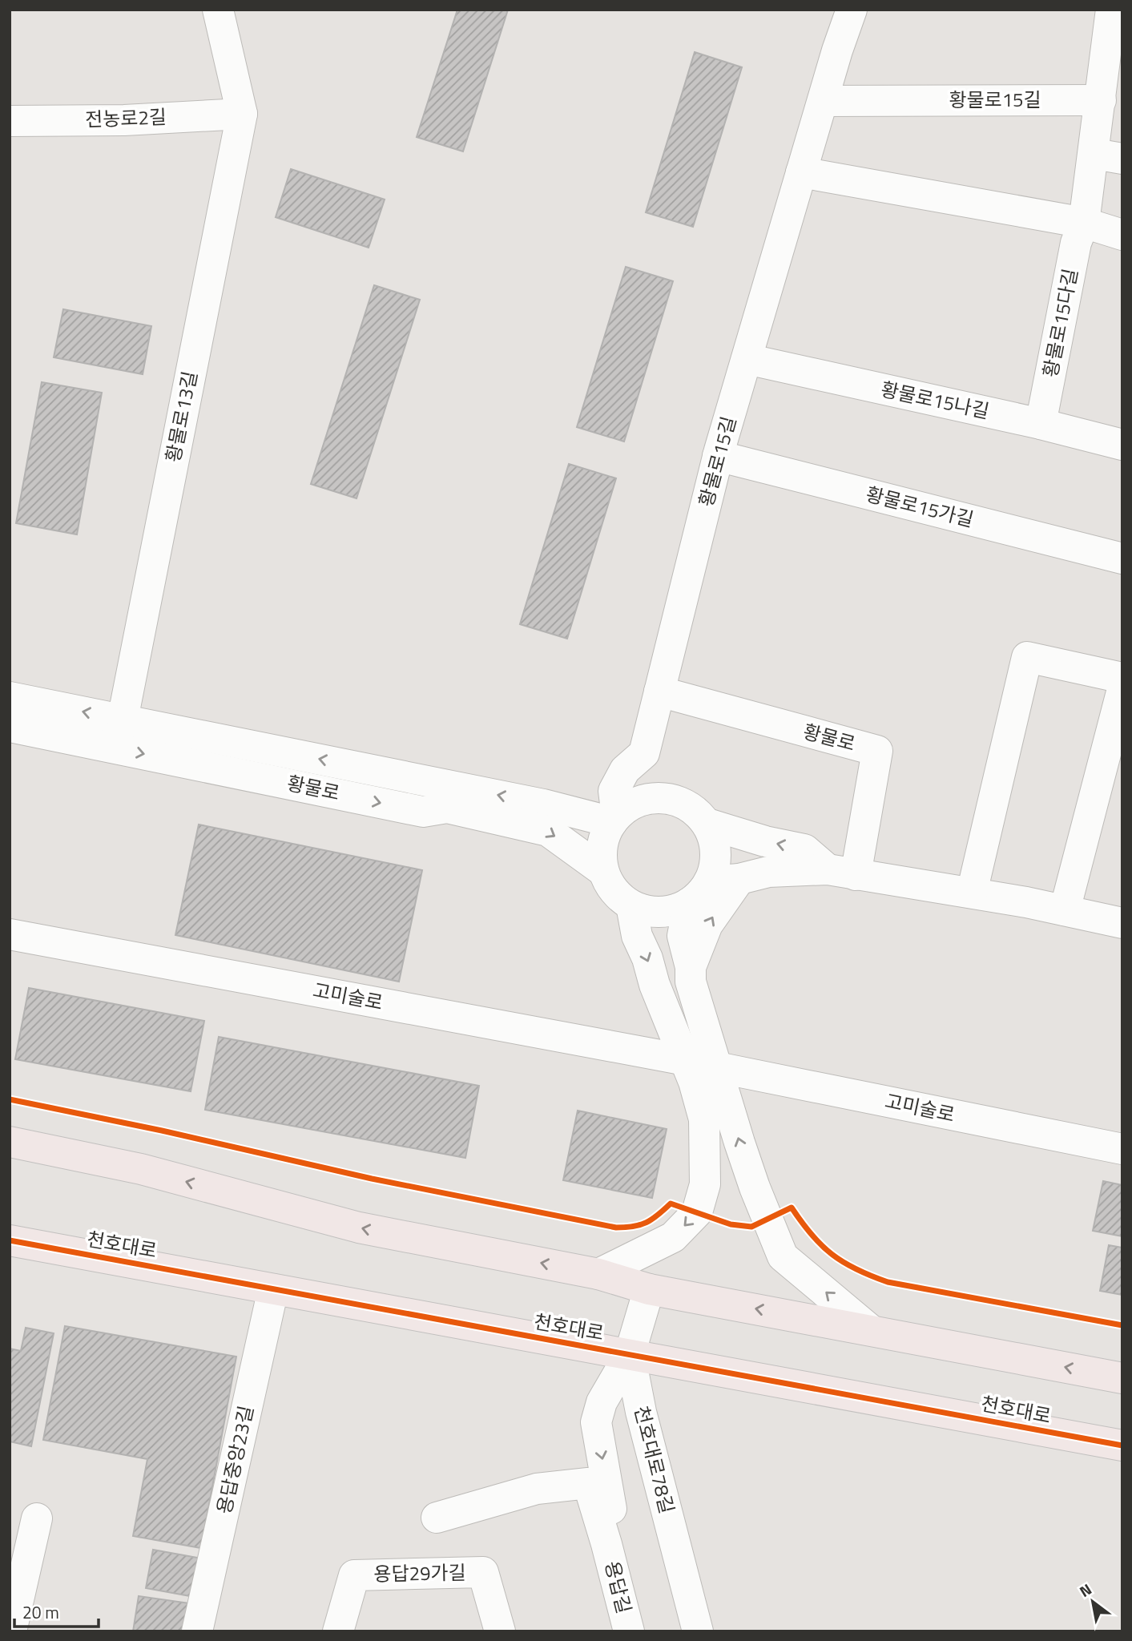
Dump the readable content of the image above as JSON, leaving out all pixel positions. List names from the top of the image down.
{
  "streets": {
    "main road": ["천호대로"],
    "street": [
      "황물로15길",
      "전농로2길",
      "황물로15다길",
      "황물로15나길",
      "황물로13길",
      "황물로15가길",
      "황물로",
      "고미술로",
      "용답중앙23길",
      "천호대로78길",
      "용답29가길",
      "용답길"
    ]
  },
  "crossings": [
    ["황물로15길", "황물로15다길"],
    ["황물로15길", "황물로15나길"],
    ["황물로15길", "황물로15가길"],
    ["황물로15길", "황물로"],
    ["전농로2길", "황물로13길"],
    ["황물로15다길", "황물로15나길"],
    ["황물로13길", "황물로"],
    ["천호대로", "용답중앙23길"],
    ["천호대로", "천호대로78길"]
  ],
  "scale_bar": "20 m",
  "north": "top left"
}
